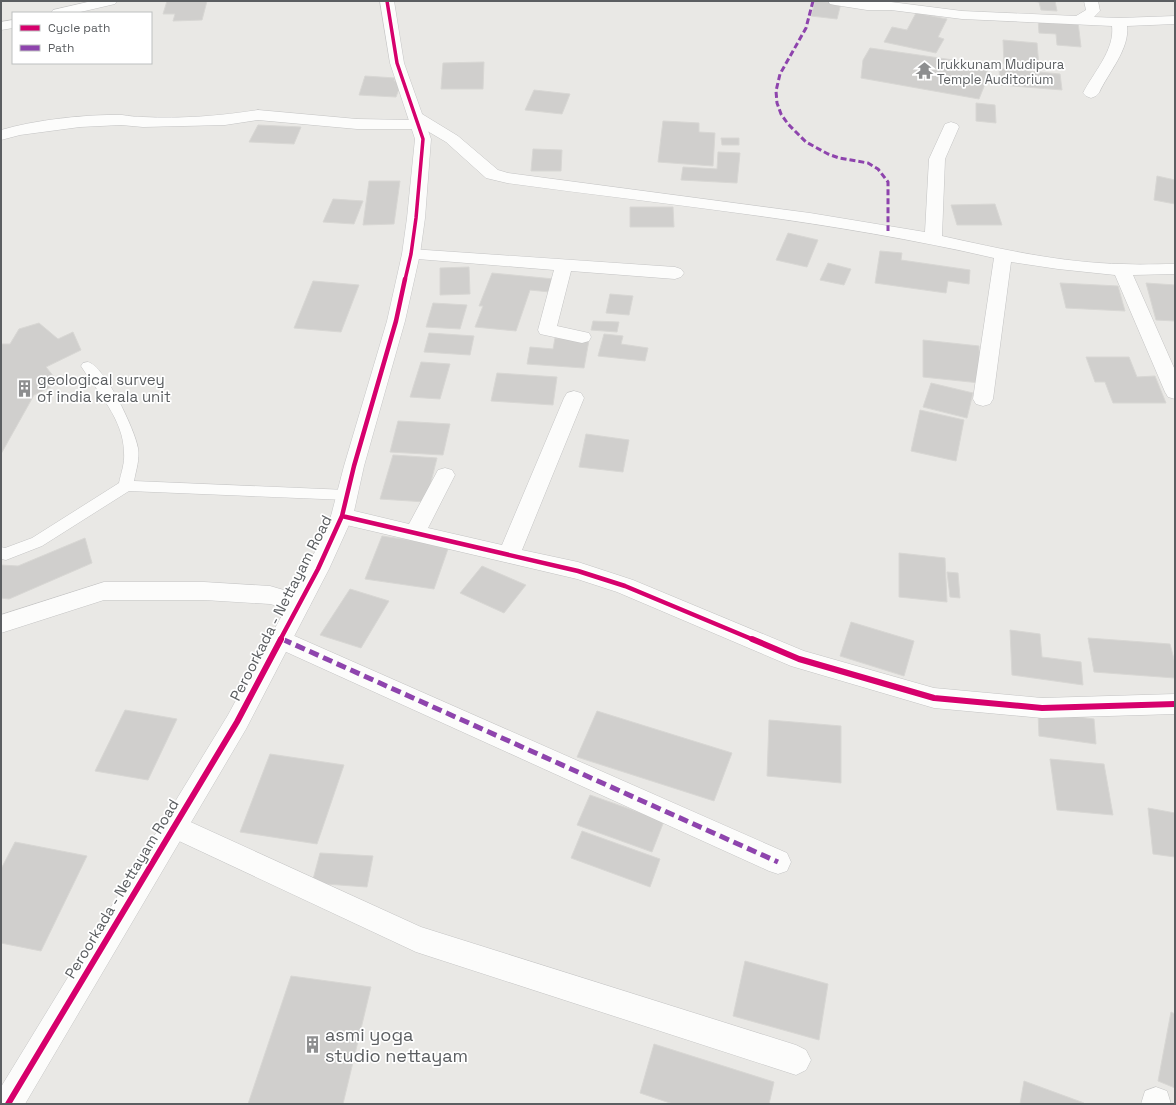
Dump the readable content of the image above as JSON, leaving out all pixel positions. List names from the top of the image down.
{
  "streets": {
    "street": ["Peroorkada - Nettayam Road"]
  },
  "places": {
    "temple": ["Irukkunam Mudipura Temple Auditorium"],
    "building": ["geological survey of india kerala unit", "asmi yoga studio nettayam"]
  },
  "legend": ["Cycle path", "Path"]
}
